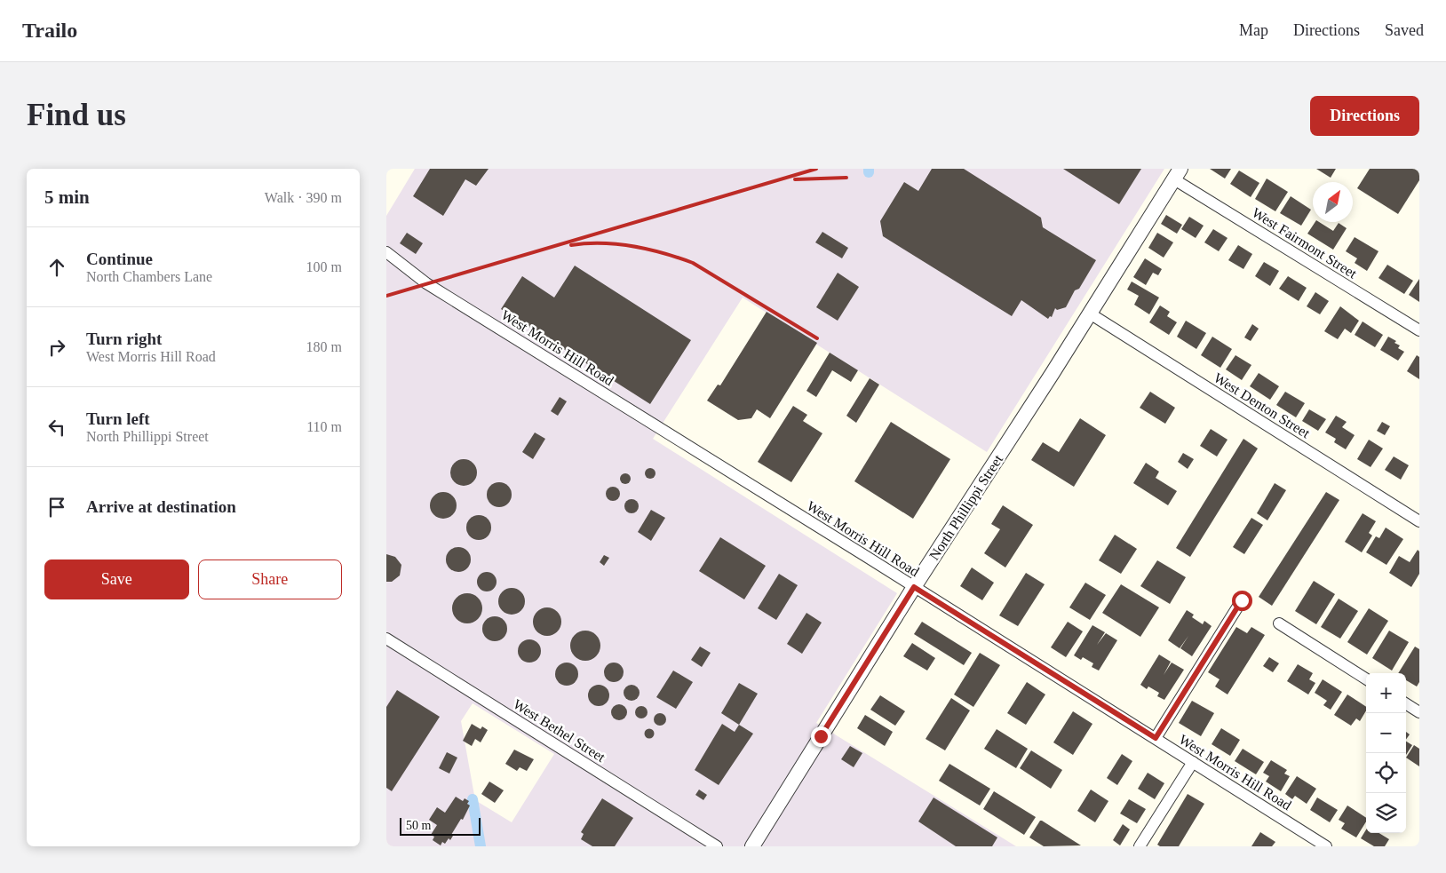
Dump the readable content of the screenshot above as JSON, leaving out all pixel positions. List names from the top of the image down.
{
  "streets": {
    "street": [
      "West Fairmont Street",
      "West Morris Hill Road",
      "West Denton Street",
      "North Phillippi Street",
      "West Bethel Street"
    ]
  },
  "crossings": [
    ["West Fairmont Street", "North Phillippi Street"],
    ["West Morris Hill Road", "North Phillippi Street"],
    ["West Denton Street", "North Phillippi Street"]
  ],
  "scale_bar": "50 m",
  "north": "top right",
  "page": {
    "header": "Trailo",
    "nav": ["Map", "Directions", "Saved"],
    "buttons": [
      "Directions",
      ["Save", "Share"]
    ],
    "title": "Find us",
    "heading": ["5 min", "Walk · 390 m"],
    "list": [
      ["Continue", "North Chambers Lane", "100 m"],
      ["Turn right", "West Morris Hill Road", "180 m"],
      ["Turn left", "North Phillippi Street", "110 m"],
      "Arrive at destination"
    ],
    "map_buttons": ["+", "−"],
    "scale": "50 m"
  }
}
